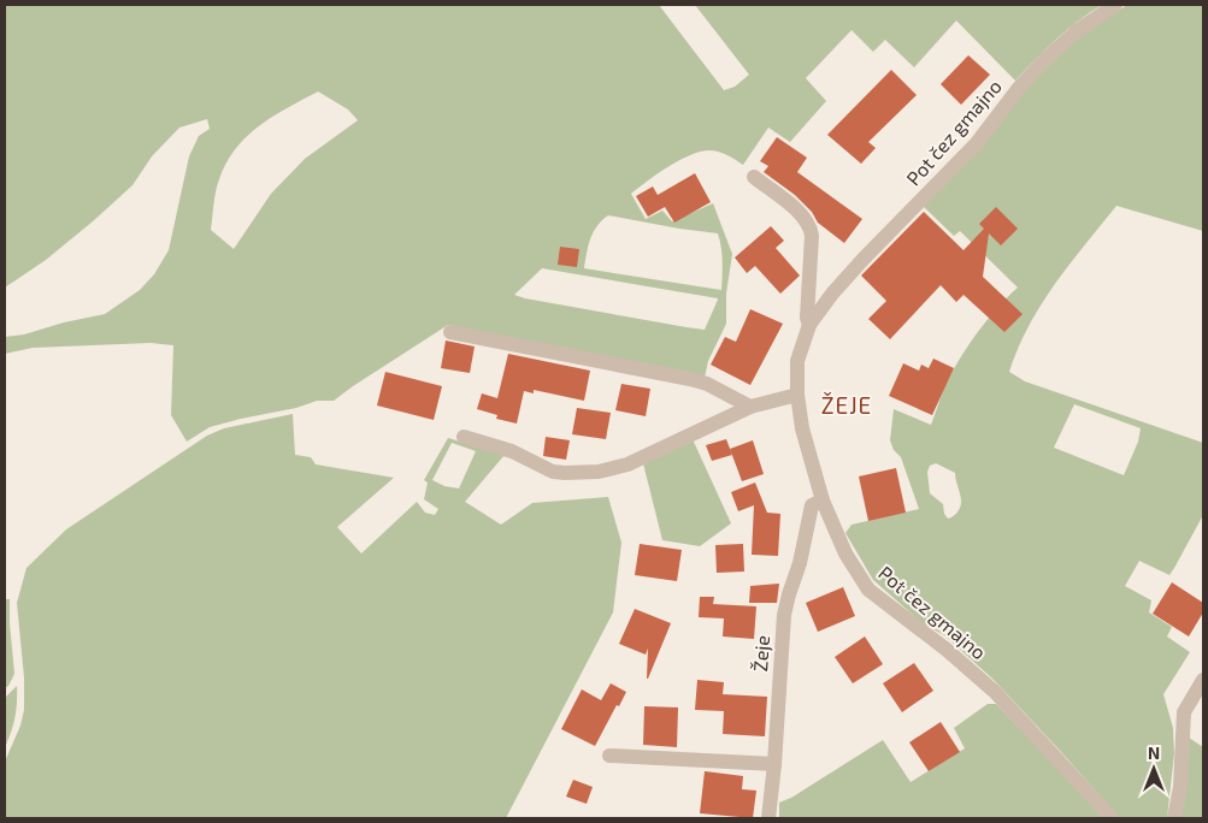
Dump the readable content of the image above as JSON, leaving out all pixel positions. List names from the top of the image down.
{
  "streets": {
    "street": ["Pot čez gmajno", "Žeje"]
  },
  "crossings": [
    ["Pot čez gmajno", "Žeje"]
  ],
  "districts": ["ŽEJE"],
  "north": "top"
}
